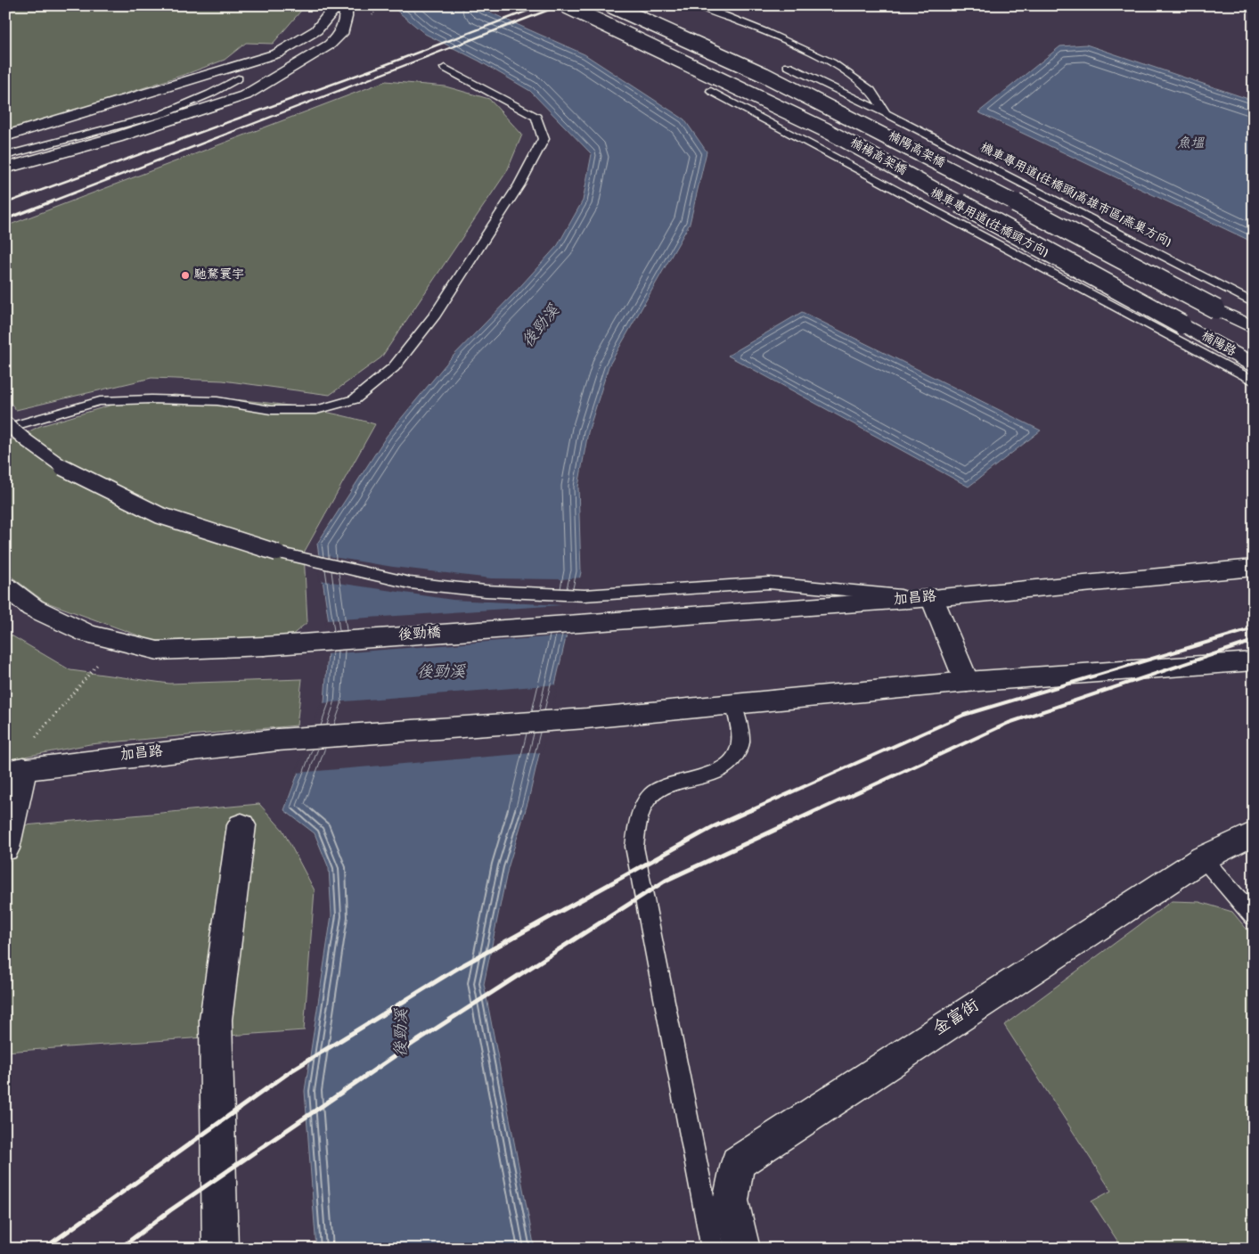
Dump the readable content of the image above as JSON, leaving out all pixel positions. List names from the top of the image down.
{
  "streets": {
    "street": [
      "楠陽高架橋",
      "楠楊高架橋",
      "楠陽路",
      "加昌路",
      "後勁橋",
      "金富街"
    ],
    "lane": ["機車專用道(往橋頭/高雄市區/燕巢方向)", "機車專用道(往橋頭方向)"]
  },
  "crossings": [
    ["楠楊高架橋", "楠陽路"],
    ["加昌路", "後勁橋"]
  ],
  "water": ["魚塭", "後勁溪"],
  "places": ["馳騖寰宇"]
}
